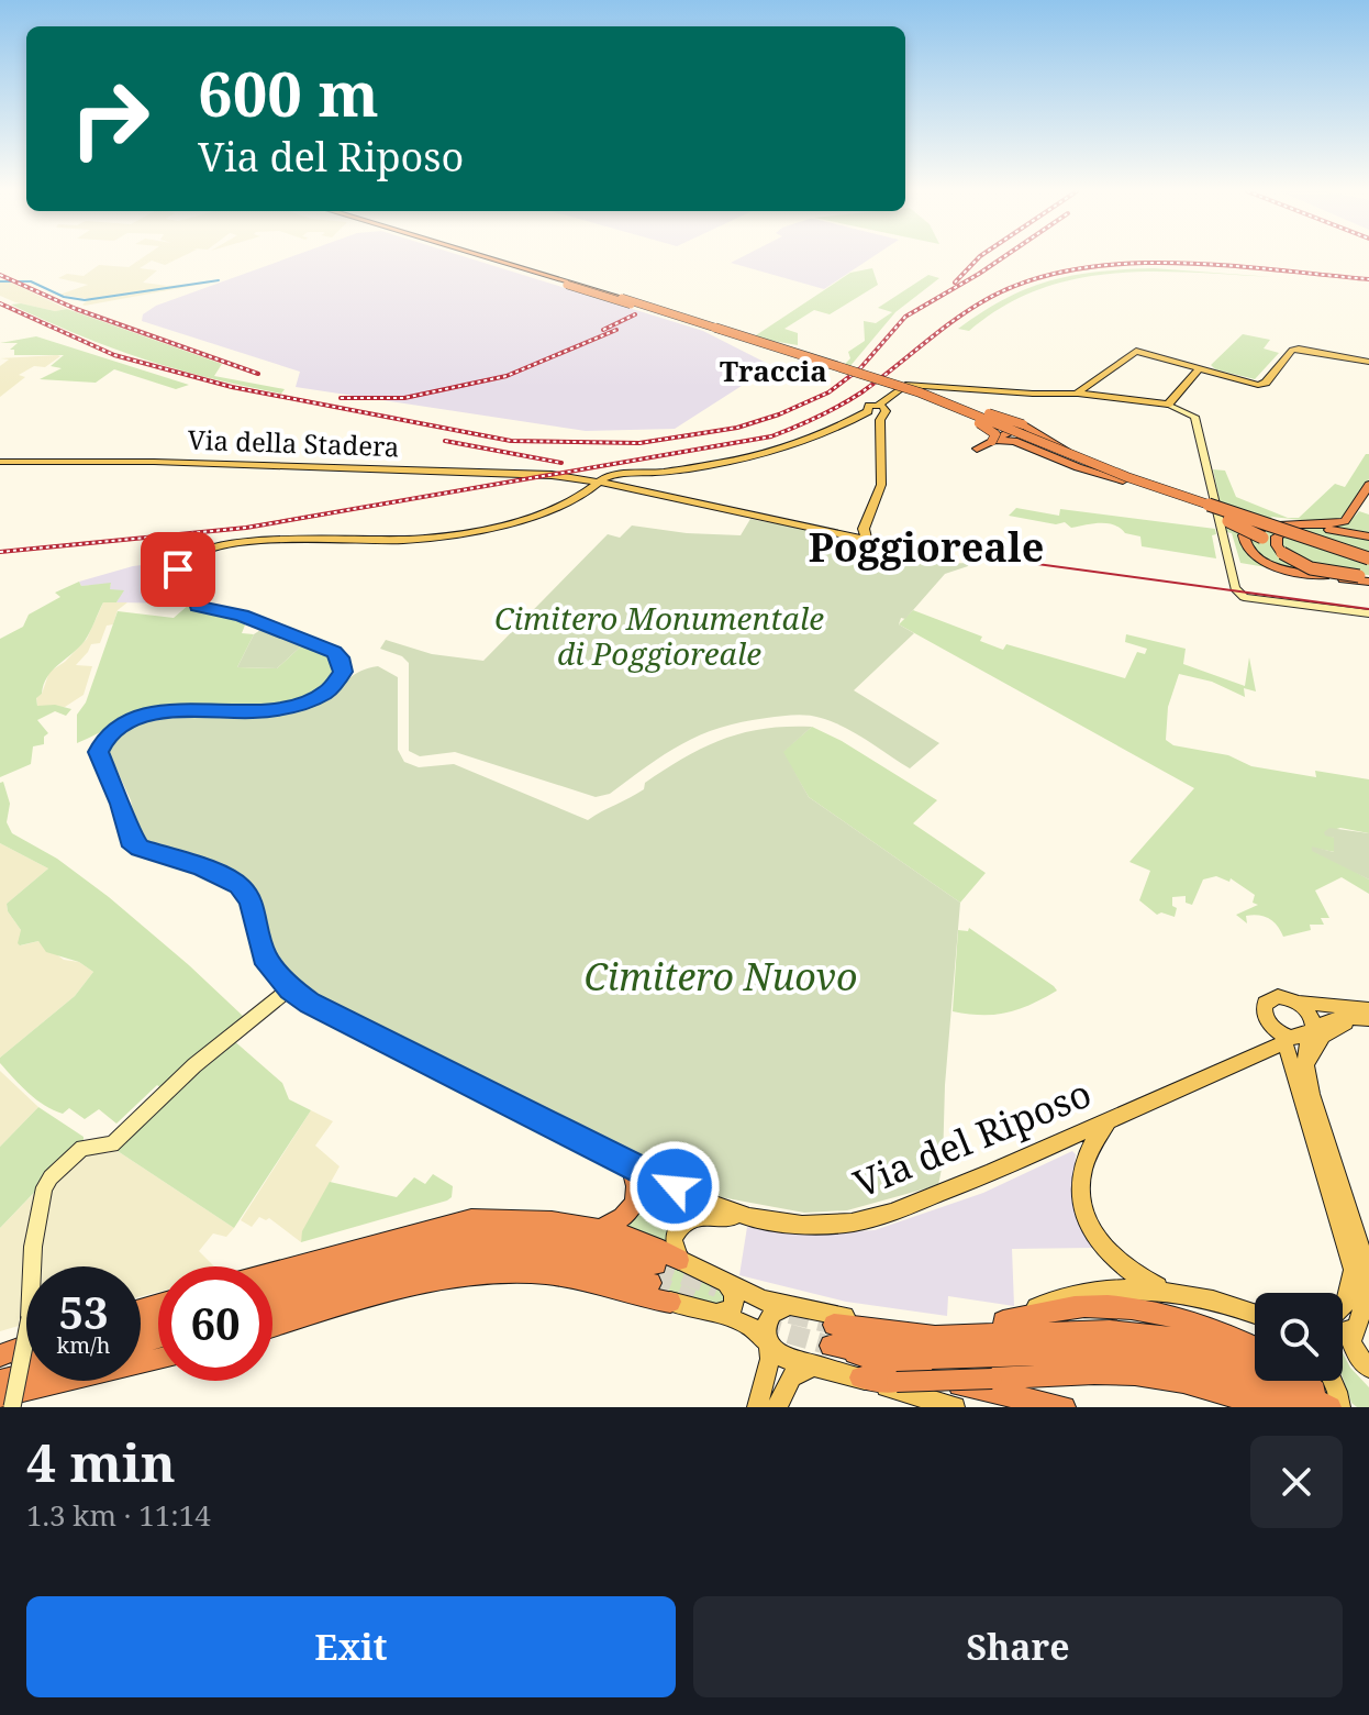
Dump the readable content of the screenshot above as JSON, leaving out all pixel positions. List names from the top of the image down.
{
  "streets": {
    "main road": ["Via della Stadera", "Via del Riposo"]
  },
  "crossings": [
    ["Via della Stadera", "Via del Riposo"]
  ],
  "districts": ["Traccia", "Poggioreale"],
  "parks": ["Cimitero Monumentale di Poggioreale", "Cimitero Nuovo"],
  "page": {
    "turn": ["600 m", "Via del Riposo"],
    "speed": "53 km/h",
    "limit": "60",
    "heading": ["4 min", "1.3 km · 11:14"],
    "buttons": ["Exit", "Share"]
  }
}
